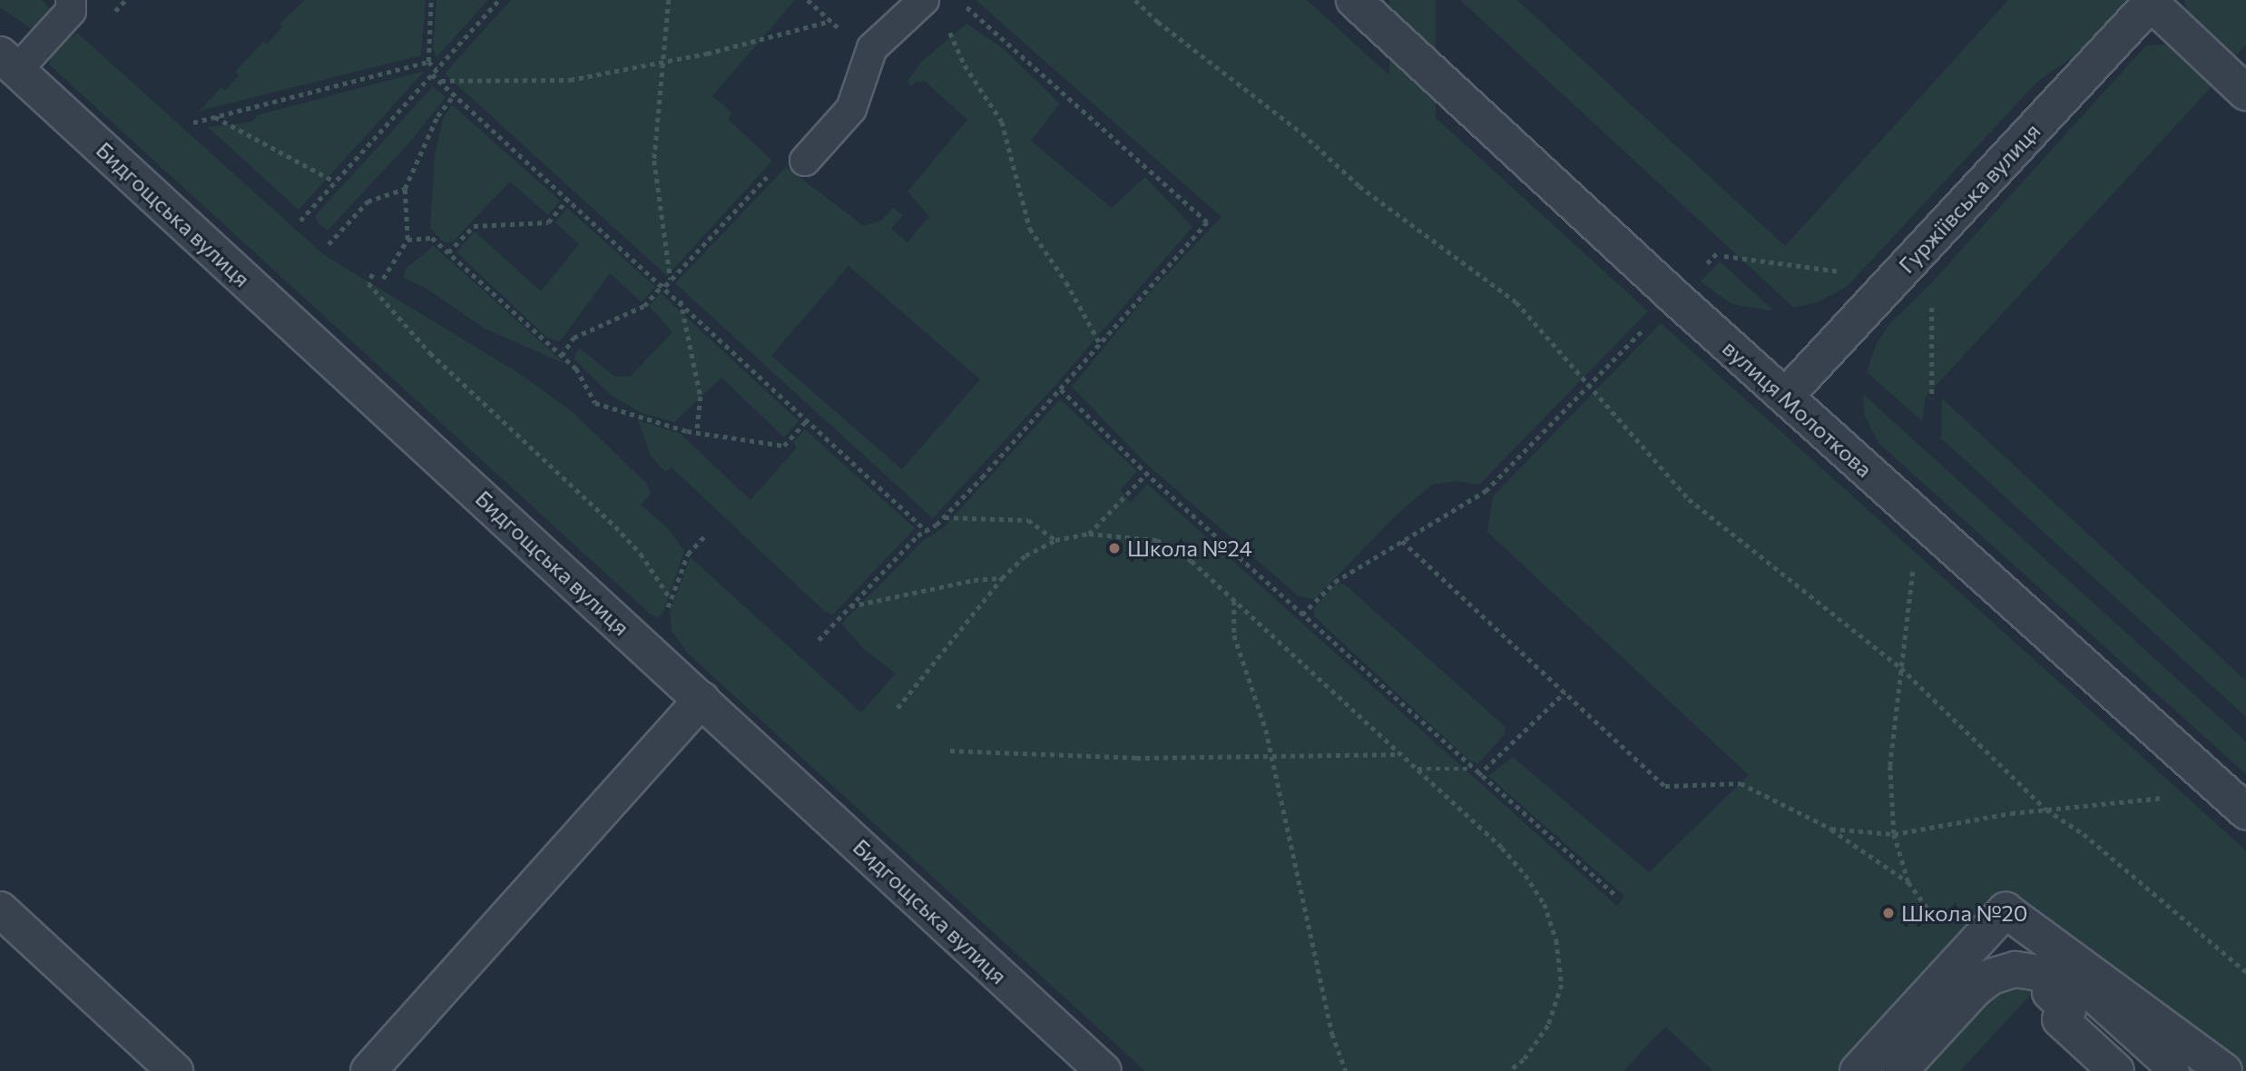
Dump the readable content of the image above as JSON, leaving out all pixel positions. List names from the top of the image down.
{
  "streets": {
    "street": ["Гуржіївська вулиця", "Бидгощська вулиця", "вулиця Молоткова"]
  },
  "crossings": [
    ["Гуржіївська вулиця", "вулиця Молоткова"]
  ],
  "places": ["Школа №24", "Школа №20"]
}
